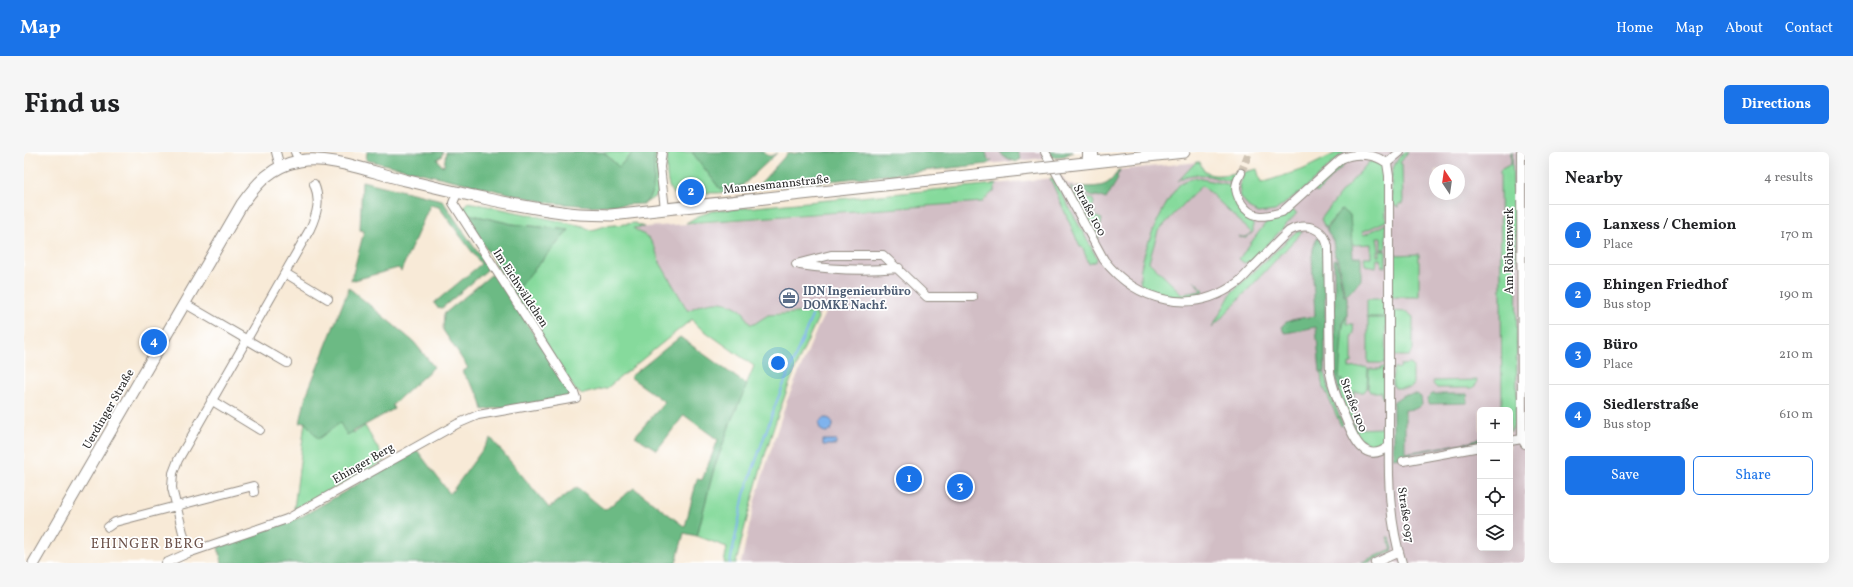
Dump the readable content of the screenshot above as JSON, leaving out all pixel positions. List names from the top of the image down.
{
  "streets": {
    "main road": ["Mannesmannstraße", "Uerdinger Straße"],
    "street": [
      "Straße 100",
      "Am Röhrenwerk",
      "Im Eichwäldchen",
      "Ehinger Berg",
      "Straße 097"
    ]
  },
  "crossings": [
    ["Mannesmannstraße", "Im Eichwäldchen"],
    ["Mannesmannstraße", "Uerdinger Straße"],
    ["Straße 100", "Straße 097"],
    ["Im Eichwäldchen", "Ehinger Berg"]
  ],
  "districts": ["EHINGER BERG"],
  "places": {
    "office": ["IDN Ingenieurbüro DOMKE Nachf."]
  },
  "north": "top",
  "page": {
    "header": "Map",
    "nav": [
      "Home",
      "Map",
      "About",
      "Contact"
    ],
    "title": "Find us",
    "buttons": [
      "Directions",
      ["Save", "Share"]
    ],
    "heading": ["Nearby", "4 results"],
    "pins": [
      "2",
      "4",
      "1",
      "3"
    ],
    "list": [
      {
        "mark": "1",
        "name": "Lanxess / Chemion",
        "note": "Place",
        "value": "170 m"
      },
      {
        "mark": "2",
        "name": "Ehingen Friedhof",
        "note": "Bus stop",
        "value": "190 m"
      },
      {
        "mark": "3",
        "name": "Büro",
        "note": "Place",
        "value": "210 m"
      },
      {
        "mark": "4",
        "name": "Siedlerstraße",
        "note": "Bus stop",
        "value": "610 m"
      }
    ],
    "map_buttons": ["+", "−"]
  }
}
